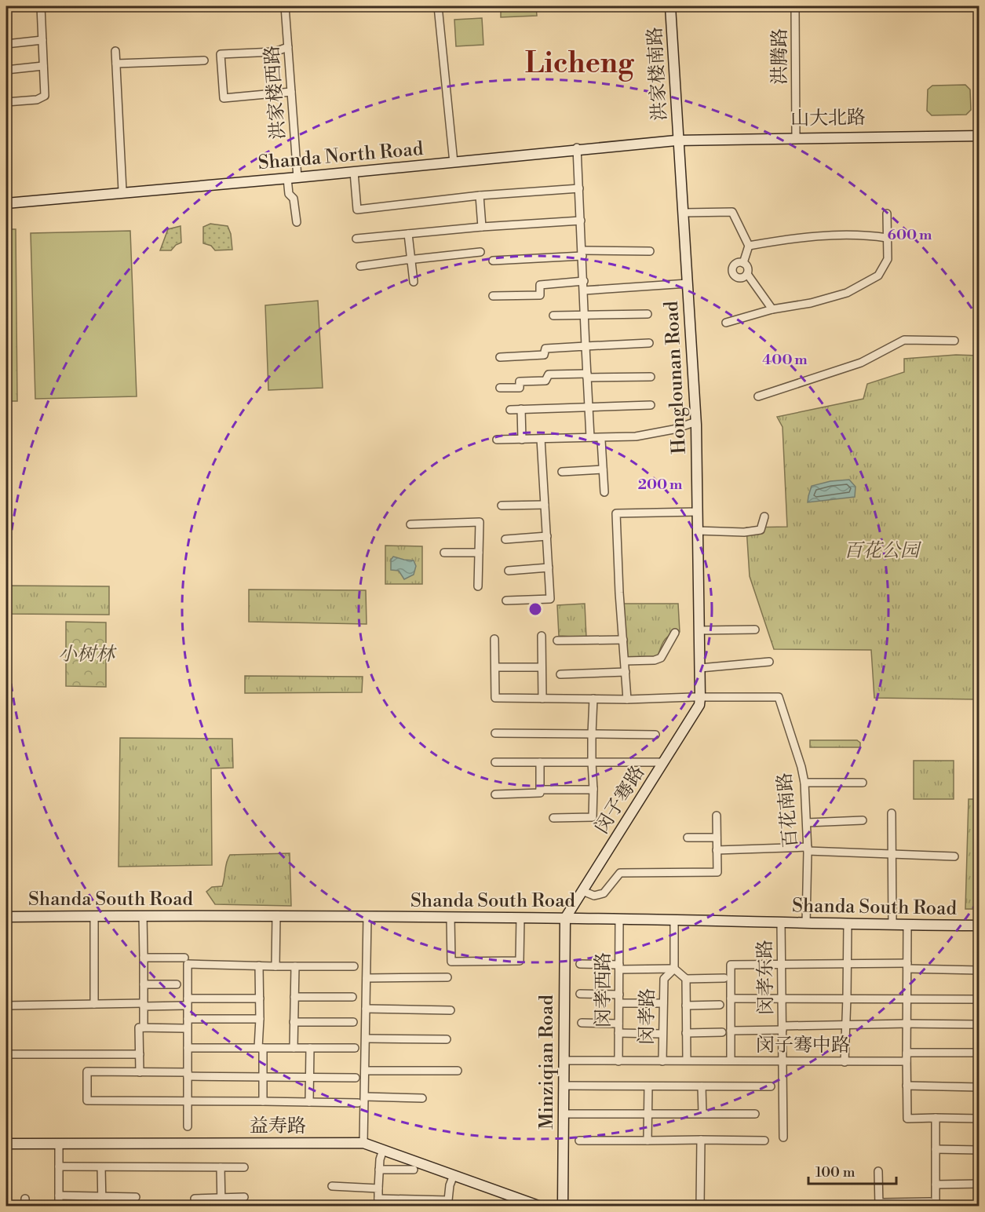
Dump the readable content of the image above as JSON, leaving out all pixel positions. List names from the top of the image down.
{
  "streets": {
    "main road": [
      "洪家楼南路",
      "山大北路",
      "Shanda North Road",
      "Honglounan Road",
      "闵子骞路",
      "Shanda South Road",
      "Minziqian Road",
      "益寿路"
    ],
    "street": [
      "洪腾路",
      "洪家楼西路",
      "百花南路",
      "闵孝东路",
      "闵孝西路",
      "闵孝路",
      "闵子骞中路"
    ]
  },
  "crossings": [
    ["洪腾路", "山大北路"],
    ["洪家楼南路", "山大北路"],
    ["洪家楼南路", "Shanda North Road"],
    ["洪家楼南路", "Honglounan Road"],
    ["洪家楼西路", "Shanda North Road"],
    ["山大北路", "Shanda North Road"],
    ["山大北路", "Honglounan Road"],
    ["Shanda North Road", "Honglounan Road"],
    ["Honglounan Road", "闵子骞路"],
    ["Honglounan Road", "百花南路"],
    ["闵子骞路", "百花南路"],
    ["闵子骞路", "Shanda South Road"],
    ["闵子骞路", "Minziqian Road"],
    ["百花南路", "Shanda South Road"],
    ["Shanda South Road", "闵孝东路"],
    ["Shanda South Road", "闵孝西路"],
    ["Shanda South Road", "闵孝路"],
    ["Shanda South Road", "Minziqian Road"],
    ["闵孝东路", "闵子骞中路"],
    ["闵孝西路", "闵子骞中路"],
    ["闵孝路", "闵子骞中路"],
    ["闵子骞中路", "Minziqian Road"]
  ],
  "districts": ["Licheng"],
  "parks": ["百花公园", "小树林"],
  "scale_bar": "100 m",
  "rings": ["600 m", "400 m", "200 m"]
}
